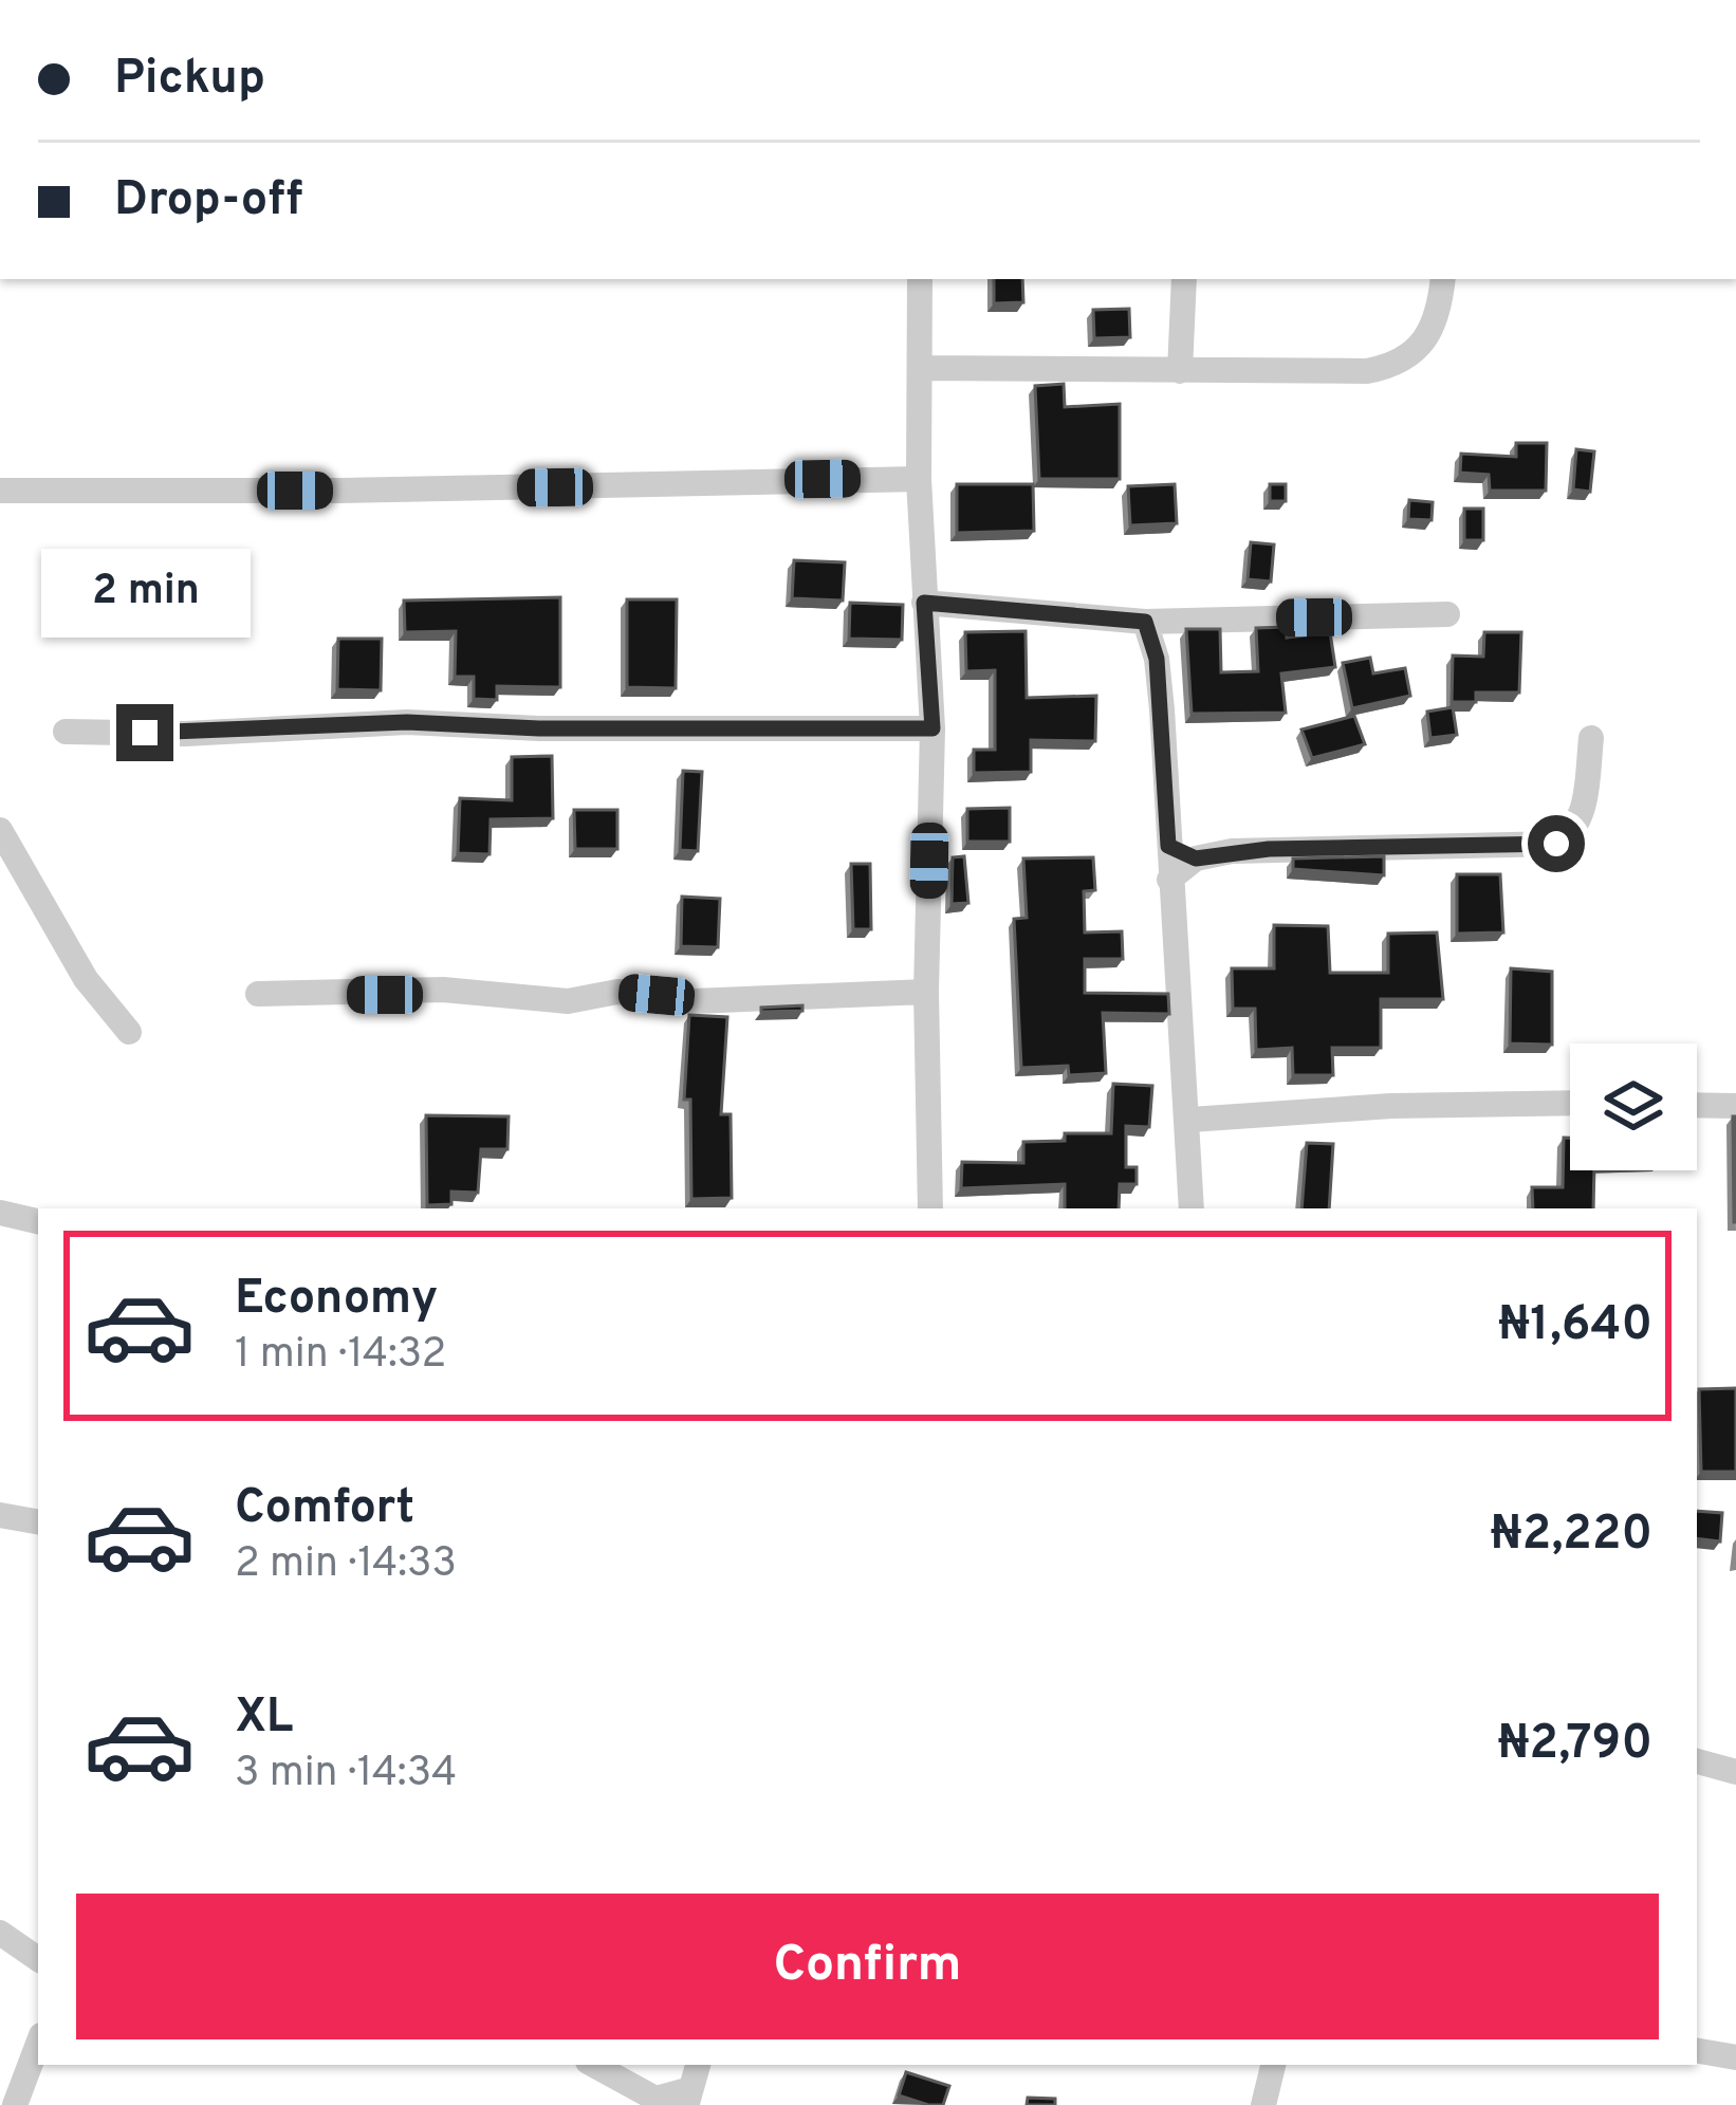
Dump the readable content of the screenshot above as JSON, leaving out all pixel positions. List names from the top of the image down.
{
  "page": {
    "banner": ["Pickup", "Drop-off"],
    "bubble": "2 min",
    "list": [
      {
        "name": "Economy",
        "note": "1 min · 14:32",
        "value": "₦1,640"
      },
      {
        "name": "Comfort",
        "note": "2 min · 14:33",
        "value": "₦2,220"
      },
      {
        "name": "XL",
        "note": "3 min · 14:34",
        "value": "₦2,790"
      }
    ],
    "buttons": "Confirm"
  }
}
